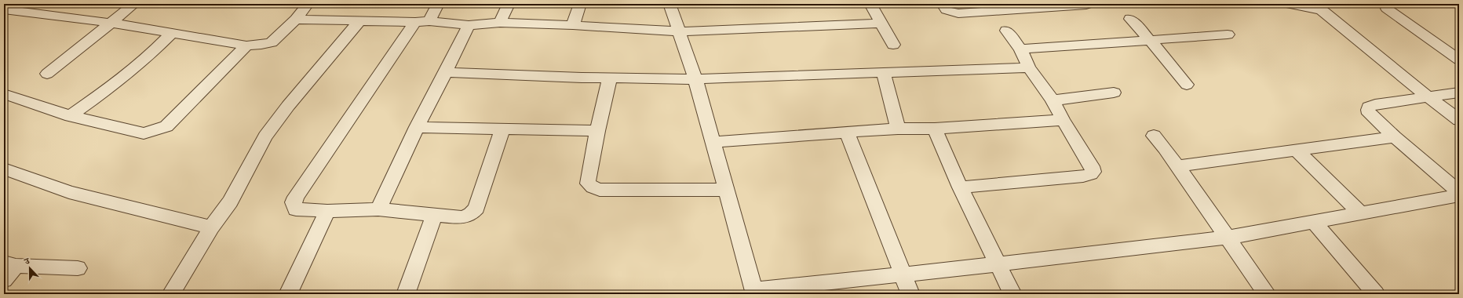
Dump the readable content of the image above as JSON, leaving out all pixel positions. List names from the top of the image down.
{
  "north": "top"
}
